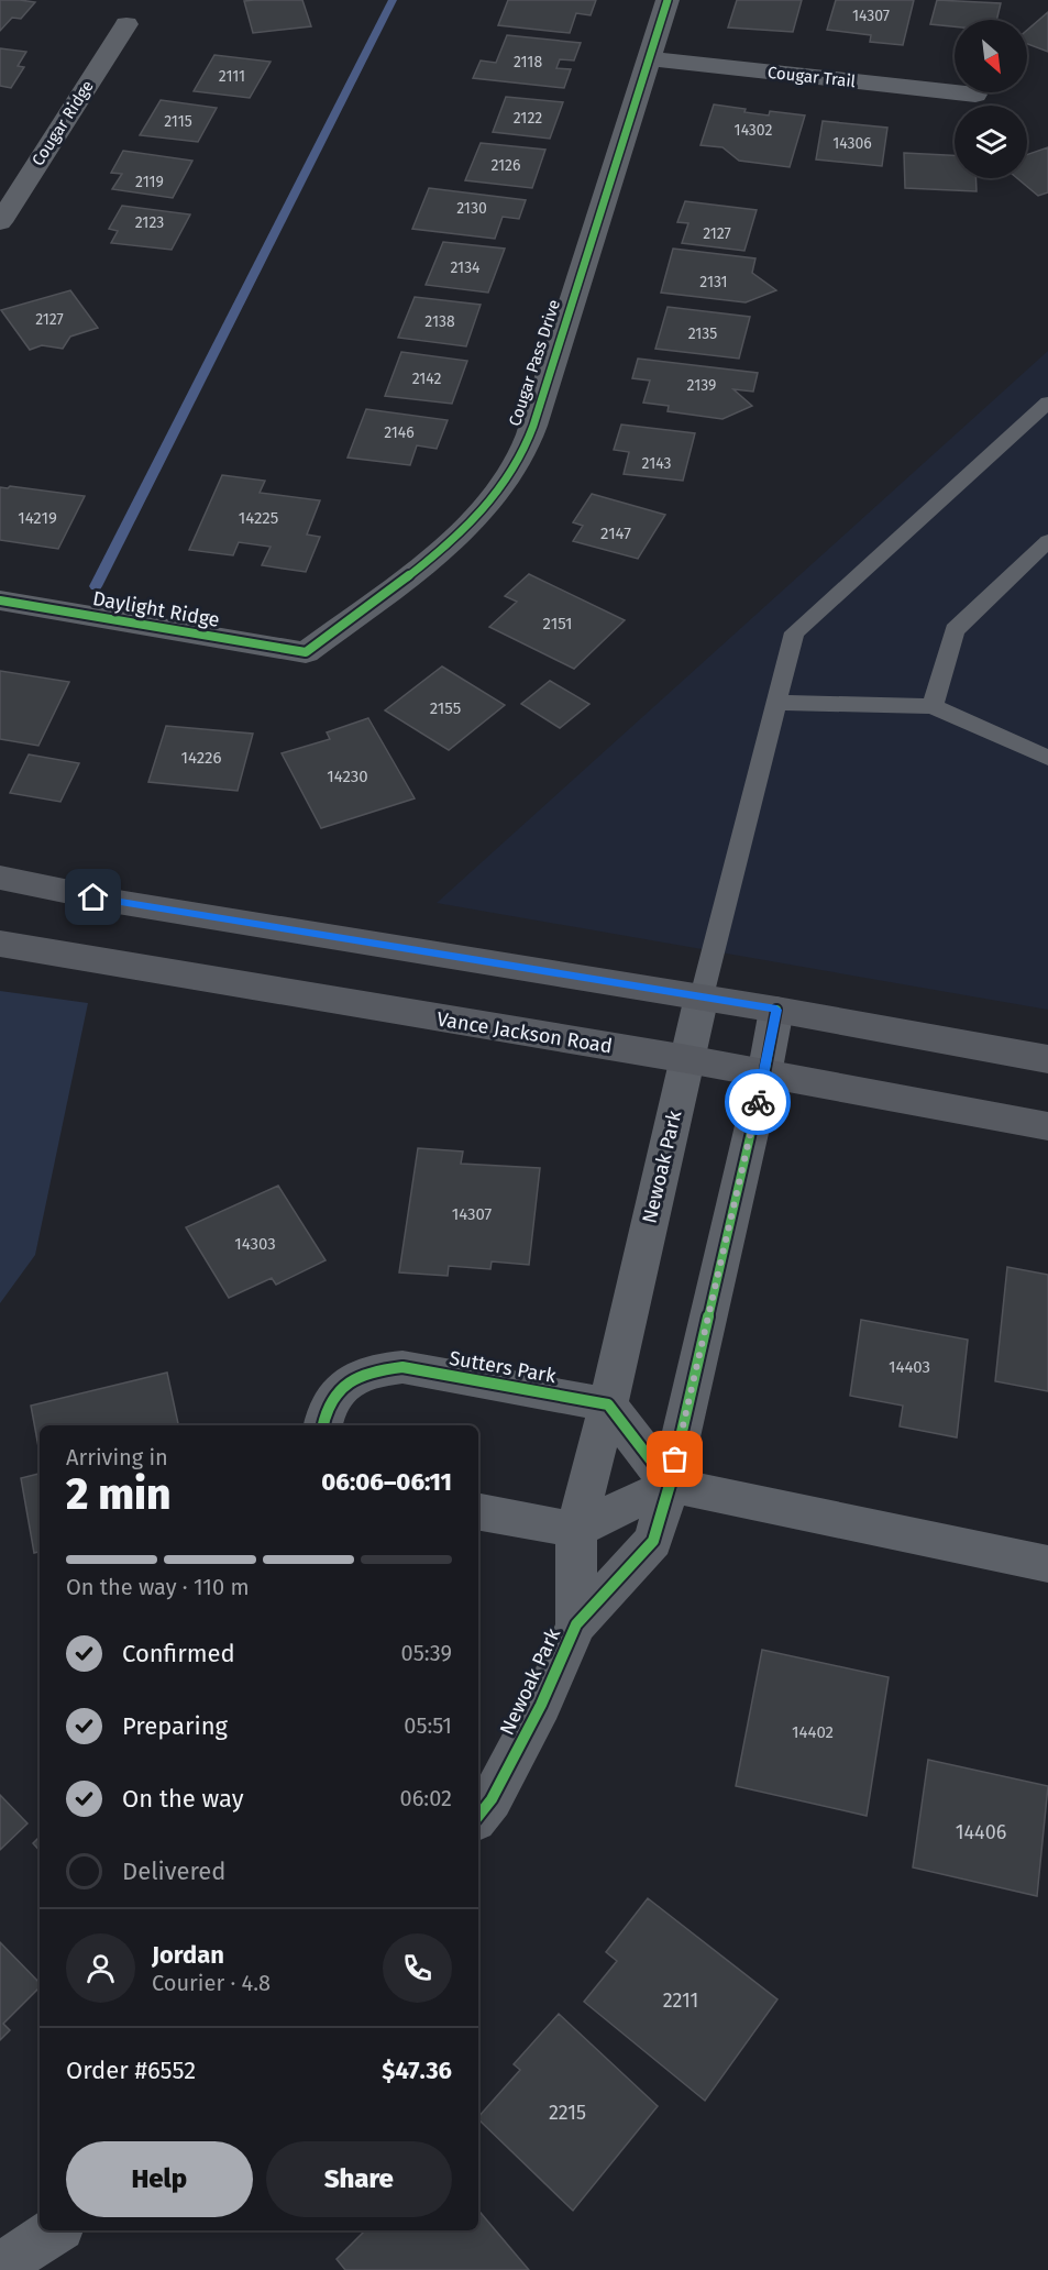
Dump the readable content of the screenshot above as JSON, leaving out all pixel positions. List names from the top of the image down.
{
  "streets": {
    "main road": ["Vance Jackson Road"],
    "street": [
      "Cougar Trail",
      "Cougar Ridge",
      "Cougar Pass Drive",
      "Daylight Ridge",
      "Newoak Park",
      "Sutters Park"
    ]
  },
  "crossings": [
    ["Cougar Trail", "Cougar Pass Drive"],
    ["Cougar Pass Drive", "Daylight Ridge"],
    ["Vance Jackson Road", "Newoak Park"],
    ["Newoak Park", "Sutters Park"]
  ],
  "house_numbers": [
    "14307",
    "2118",
    "2111",
    "2122",
    "2115",
    "14302",
    "14306",
    "2126",
    "2119",
    "2130",
    "2123",
    "2127",
    "2134",
    "2131",
    "2127",
    "2138",
    "2135",
    "2142",
    "2139",
    "2146",
    "2143",
    "14219",
    "14225",
    "2147",
    "2151",
    "2155",
    "14226",
    "14230",
    "14307",
    "14303",
    "14403",
    "14402",
    "14406",
    "2211",
    "2215"
  ],
  "north": "bottom right",
  "page": {
    "heading": ["2 min", "Arriving in", "06:06–06:11"],
    "panel": [
      "Jordan",
      "Courier · 4.8",
      "Order #6552",
      "$47.36"
    ],
    "bar": "On the way · 110 m",
    "list": [
      ["Confirmed", "05:39"],
      ["Preparing", "05:51"],
      ["On the way", "06:02"],
      "Delivered"
    ],
    "buttons": ["Help", "Share"]
  }
}
